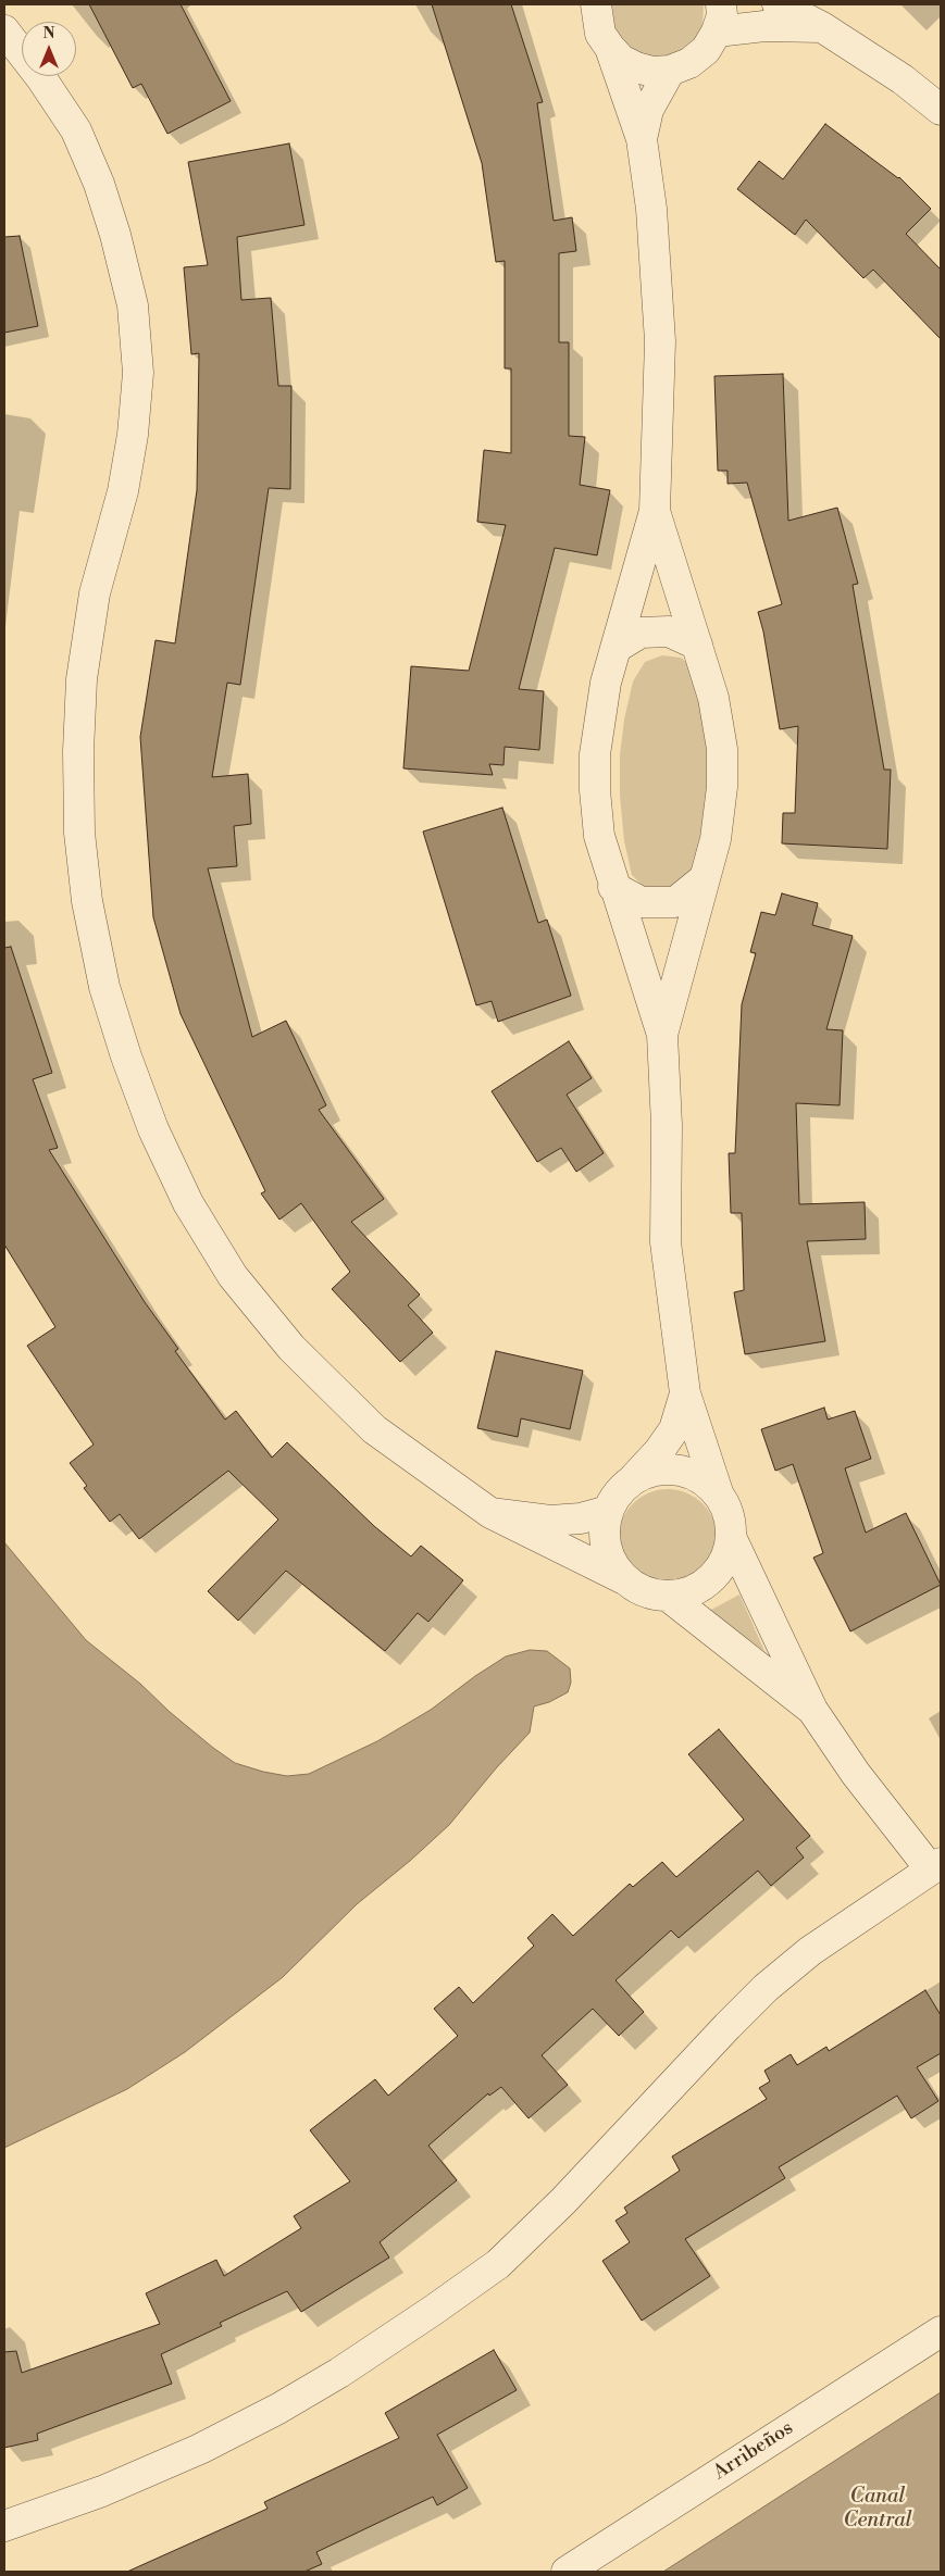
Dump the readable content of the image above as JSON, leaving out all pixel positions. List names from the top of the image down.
{
  "streets": {
    "street": ["Arribeños"]
  },
  "water": ["Canal Central"],
  "north": "top"
}
